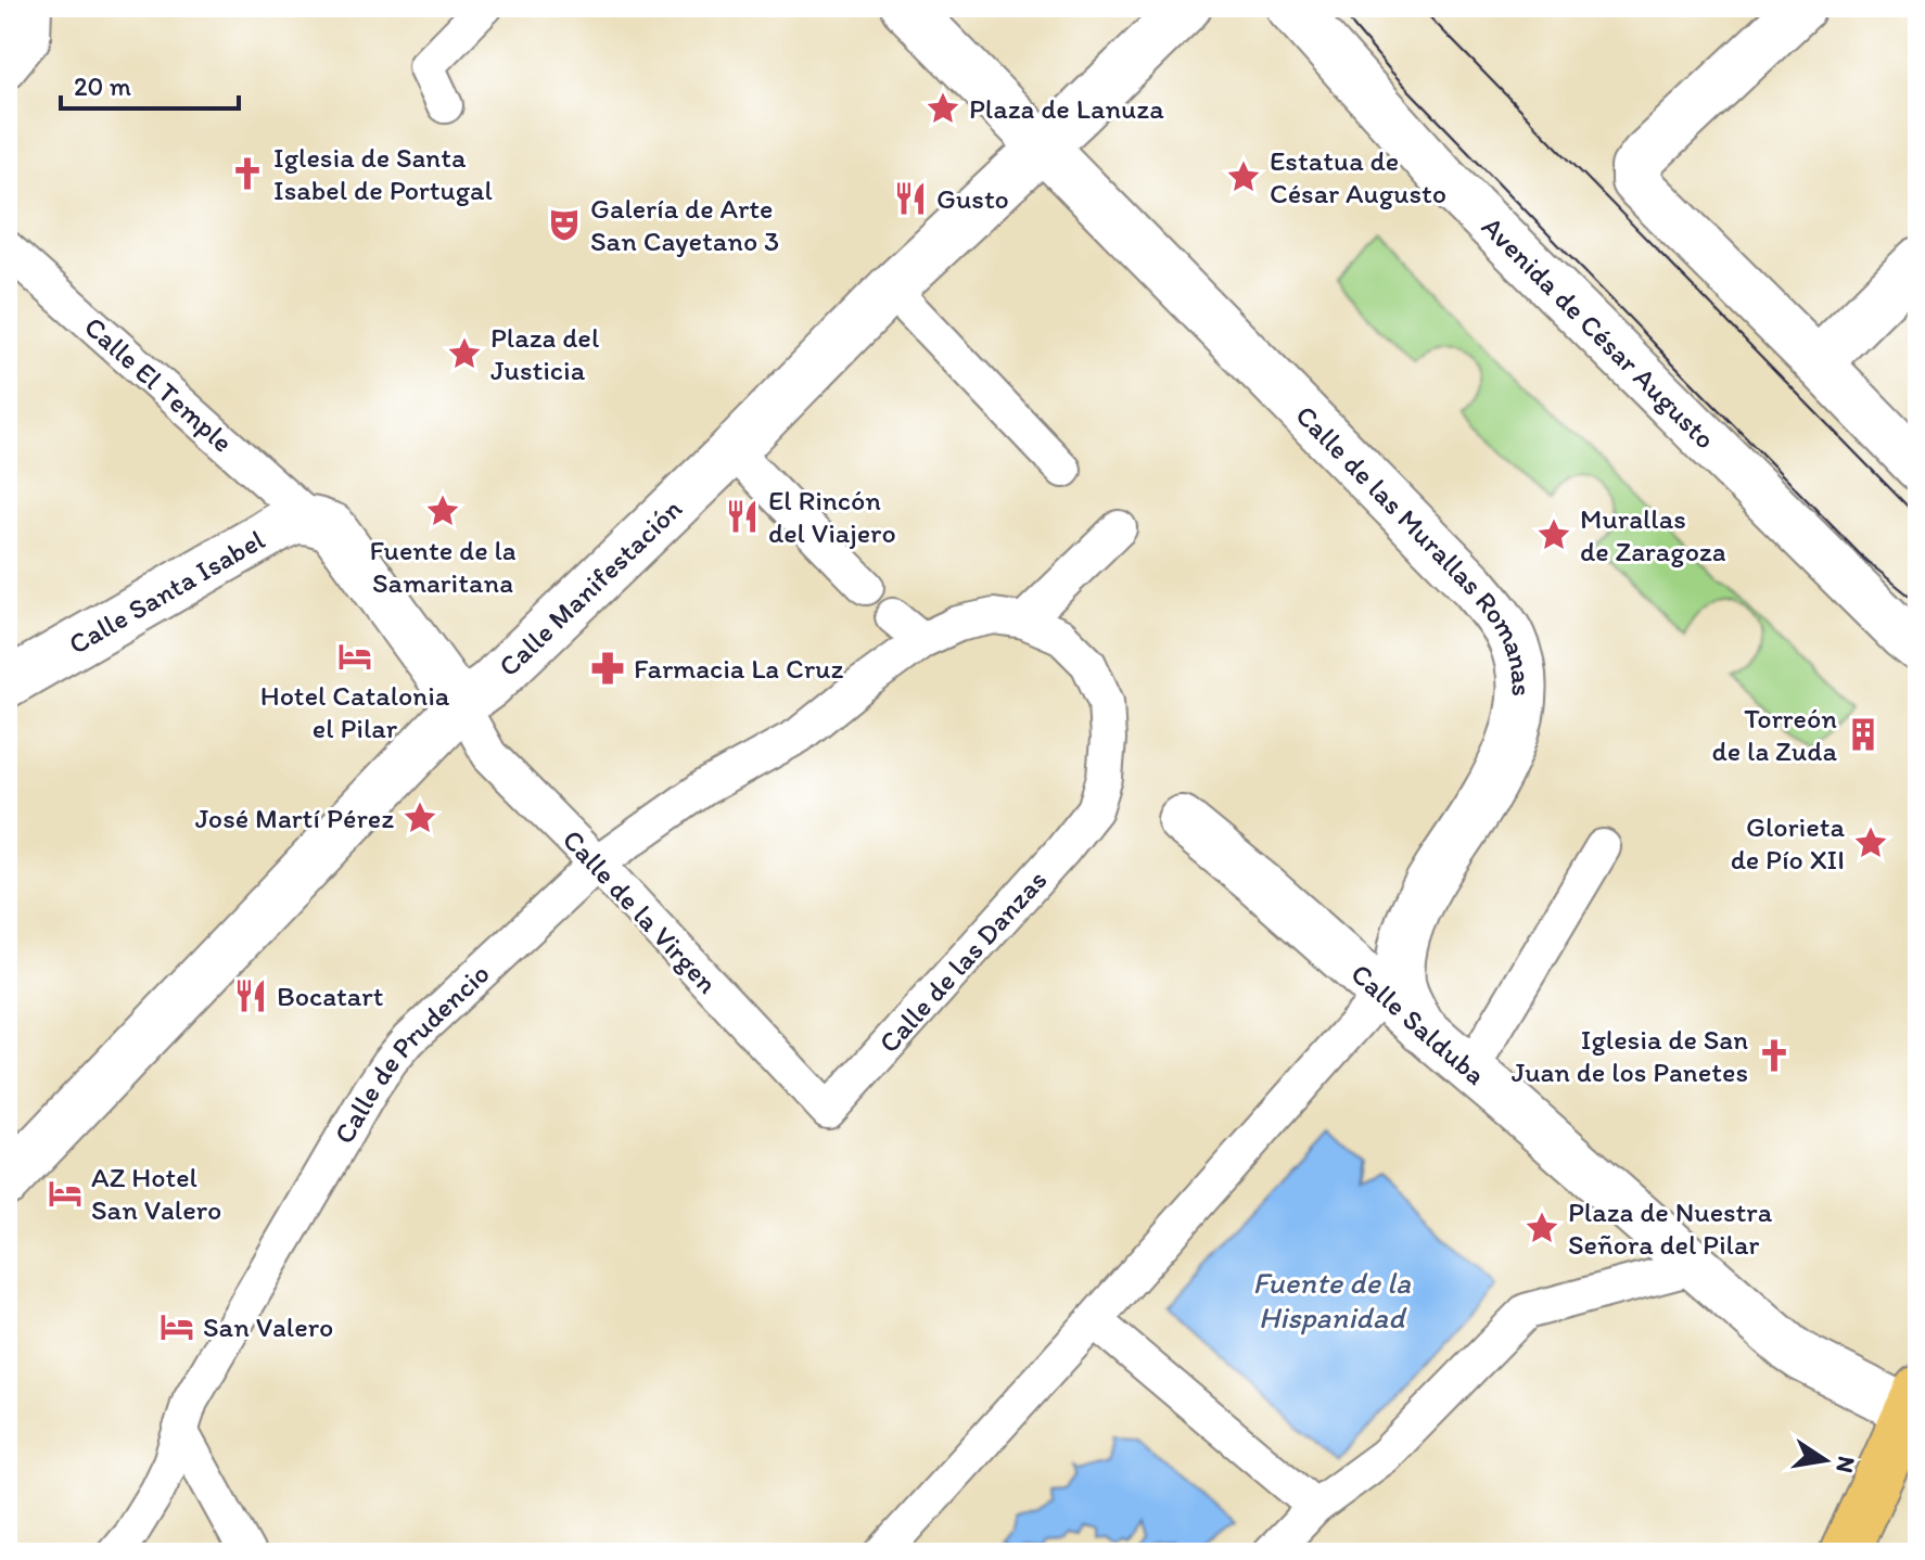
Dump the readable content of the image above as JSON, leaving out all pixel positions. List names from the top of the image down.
{
  "streets": {
    "street": [
      "Avenida de César Augusto",
      "Calle El Temple",
      "Calle de las Murallas Romanas",
      "Calle Manifestación",
      "Calle Santa Isabel",
      "Calle de la Virgen",
      "Calle de las Danzas",
      "Calle Salduba",
      "Calle de Prudencio"
    ]
  },
  "crossings": [
    ["Calle El Temple", "Calle Santa Isabel"],
    ["Calle de las Murallas Romanas", "Calle Manifestación"],
    ["Calle de las Murallas Romanas", "Calle Salduba"],
    ["Calle Manifestación", "Calle de la Virgen"],
    ["Calle de la Virgen", "Calle de las Danzas"],
    ["Calle de la Virgen", "Calle de Prudencio"],
    ["Calle de las Danzas", "Calle de Prudencio"]
  ],
  "water": ["Fuente de la Hispanidad"],
  "places": {
    "place": [
      "Plaza de Lanuza",
      "Estatua de César Augusto",
      "Plaza del Justicia",
      "Fuente de la Samaritana",
      "Murallas de Zaragoza",
      "José Martí Pérez",
      "Glorieta de Pío XII",
      "Plaza de Nuestra Señora del Pilar"
    ],
    "church": ["Iglesia de Santa Isabel de Portugal", "Iglesia de San Juan de los Panetes"],
    "restaurant": ["Gusto", "El Rincón del Viajero", "Bocatart"],
    "theatre": ["Galería de Arte San Cayetano 3"],
    "hotel": ["Hotel Catalonia el Pilar", "AZ Hotel San Valero", "San Valero"],
    "pharmacy": ["Farmacia La Cruz"],
    "building": ["Torreón de la Zuda"]
  },
  "scale_bar": "20 m",
  "north": "right"
}
